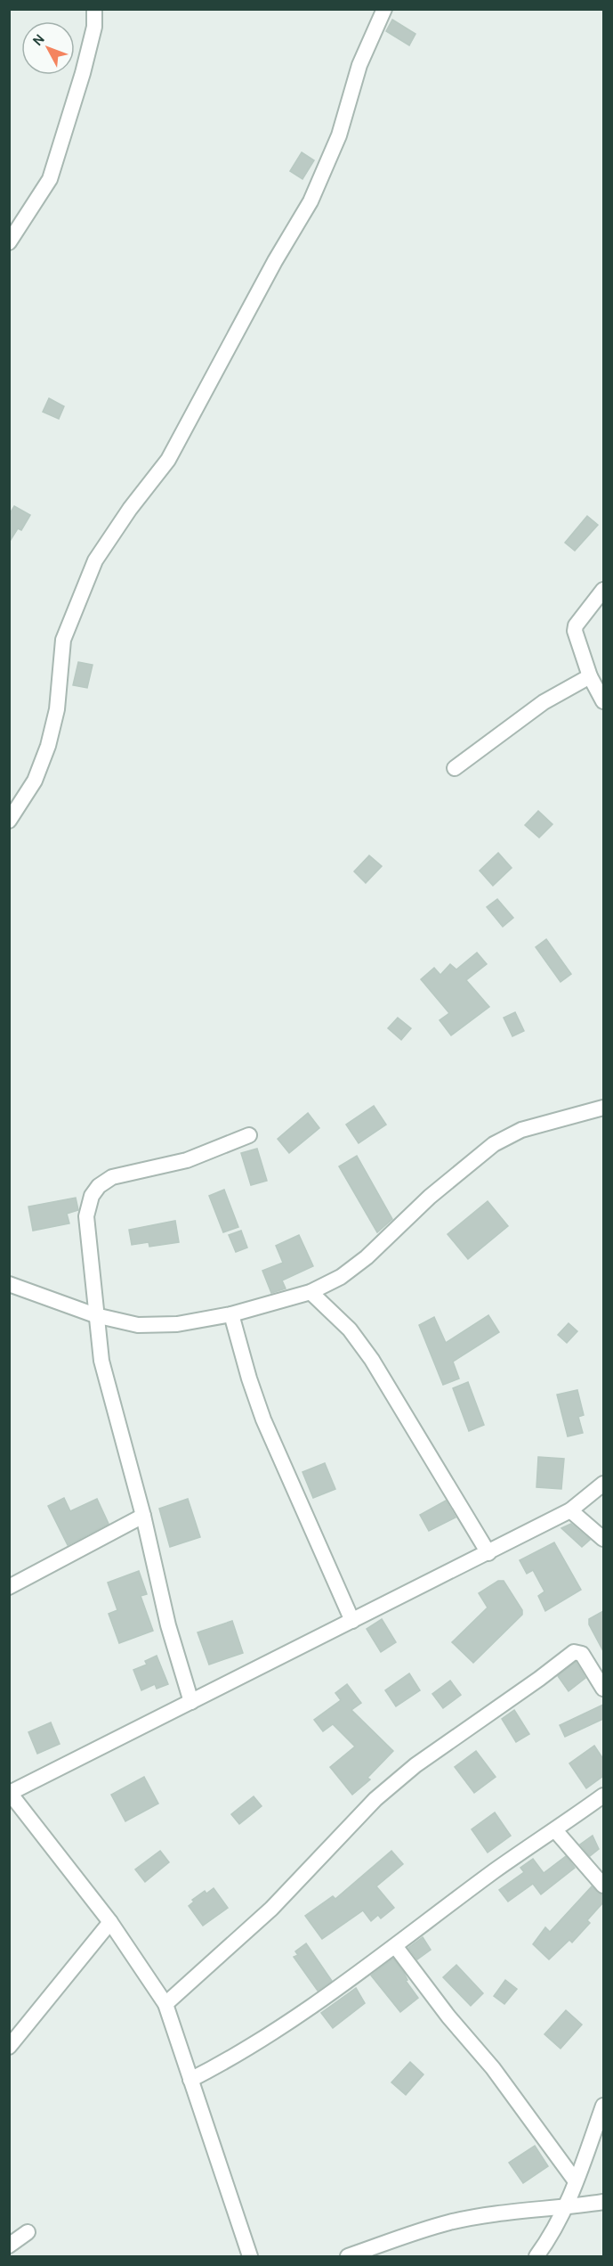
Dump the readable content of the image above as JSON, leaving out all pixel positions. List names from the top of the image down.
{
  "north": "top left"
}
